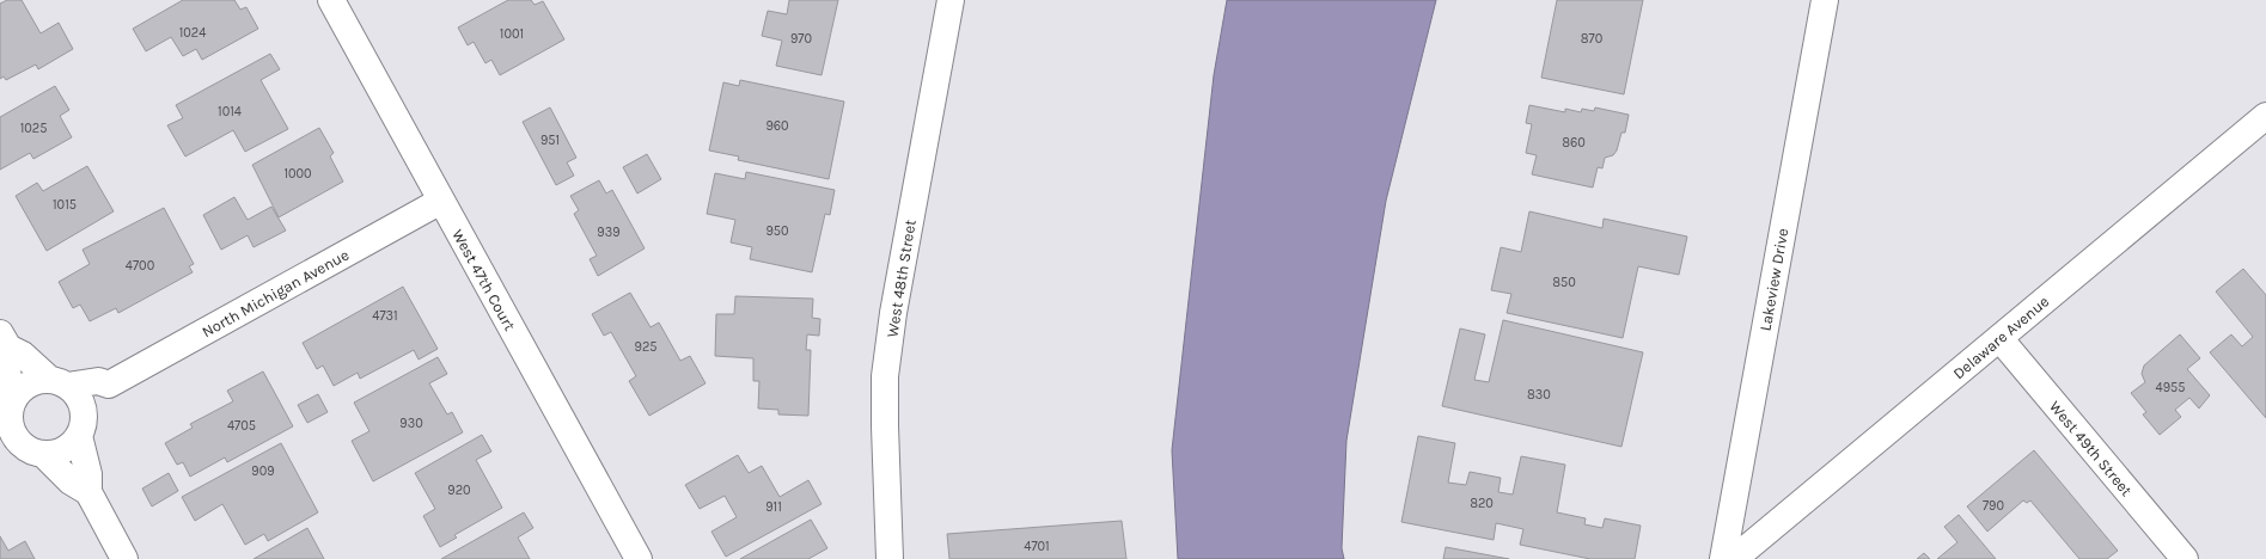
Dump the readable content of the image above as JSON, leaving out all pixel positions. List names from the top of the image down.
{
  "streets": {
    "street": [
      "West 48th Street",
      "West 47th Court",
      "Lakeview Drive",
      "North Michigan Avenue",
      "Delaware Avenue",
      "West 49th Street"
    ]
  },
  "crossings": [
    ["West 47th Court", "North Michigan Avenue"],
    ["Delaware Avenue", "West 49th Street"]
  ],
  "house_numbers": [
    "1024",
    "1001",
    "970",
    "870",
    "1014",
    "960",
    "1025",
    "951",
    "860",
    "1000",
    "1015",
    "950",
    "939",
    "4700",
    "850",
    "4731",
    "925",
    "4955",
    "830",
    "930",
    "4705",
    "909",
    "920",
    "820",
    "790",
    "911",
    "4701"
  ]
}
